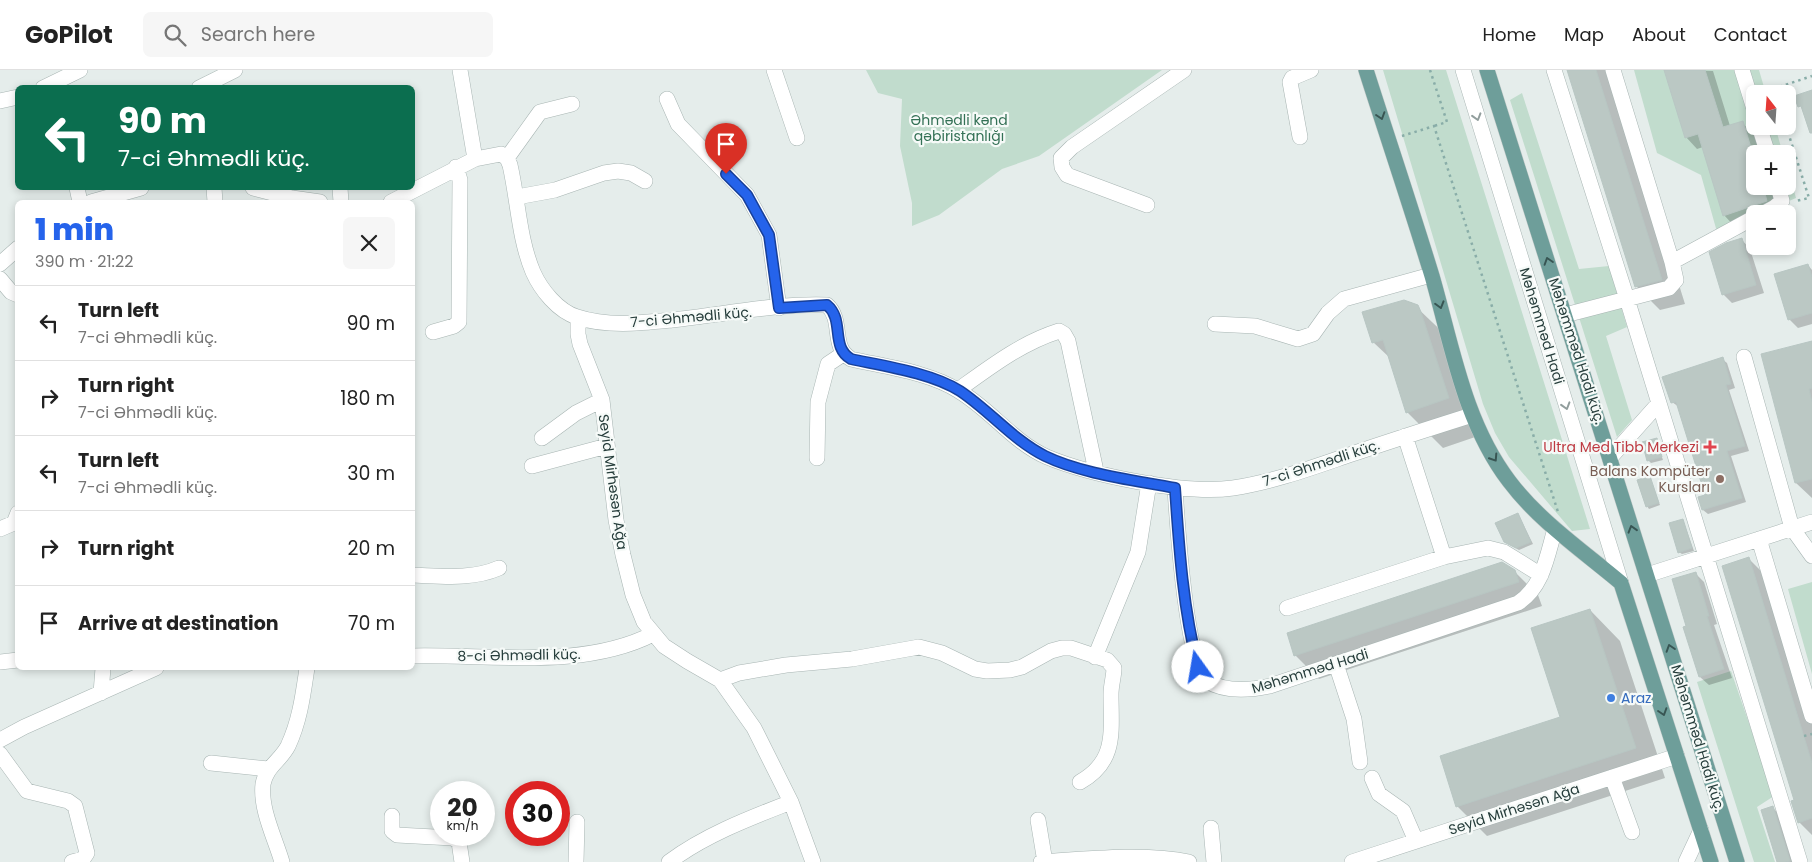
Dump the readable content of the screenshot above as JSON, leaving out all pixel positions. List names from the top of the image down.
{
  "streets": {
    "main road": ["Məhəmməd Hadi küç."],
    "street": [
      "7-ci Əhmədli küç.",
      "Məhəmməd Hadi",
      "Seyid Mirhəsən Ağa",
      "8-ci Əhmədli küç."
    ]
  },
  "crossings": [
    ["7-ci Əhmədli küç.", "Məhəmməd Hadi"],
    ["7-ci Əhmədli küç.", "Seyid Mirhəsən Ağa"],
    ["Məhəmməd Hadi", "Məhəmməd Hadi küç."],
    ["Məhəmməd Hadi küç.", "Seyid Mirhəsən Ağa"],
    ["Seyid Mirhəsən Ağa", "8-ci Əhmədli küç."]
  ],
  "parks": ["Əhmədli kənd qəbiristanlığı"],
  "places": {
    "health": ["Ultra Med Tibb Merkezi"],
    "other": ["Balans Kompüter Kursları", "Araz"]
  },
  "north": "top",
  "page": {
    "header": "GoPilot",
    "search": "Search here",
    "nav": [
      "Home",
      "Map",
      "About",
      "Contact"
    ],
    "map_buttons": ["+", "−"],
    "turn": ["90 m", "7-ci Əhmədli küç."],
    "heading": ["1 min", "390 m · 21:22"],
    "list": [
      {
        "name": "Turn left",
        "note": "7-ci Əhmədli küç.",
        "value": "90 m"
      },
      {
        "name": "Turn right",
        "note": "7-ci Əhmədli küç.",
        "value": "180 m"
      },
      {
        "name": "Turn left",
        "note": "7-ci Əhmədli küç.",
        "value": "30 m"
      },
      {
        "name": "Turn right",
        "value": "20 m"
      },
      {
        "name": "Arrive at destination",
        "value": "70 m"
      }
    ],
    "speed": "20 km/h",
    "limit": "30"
  }
}
